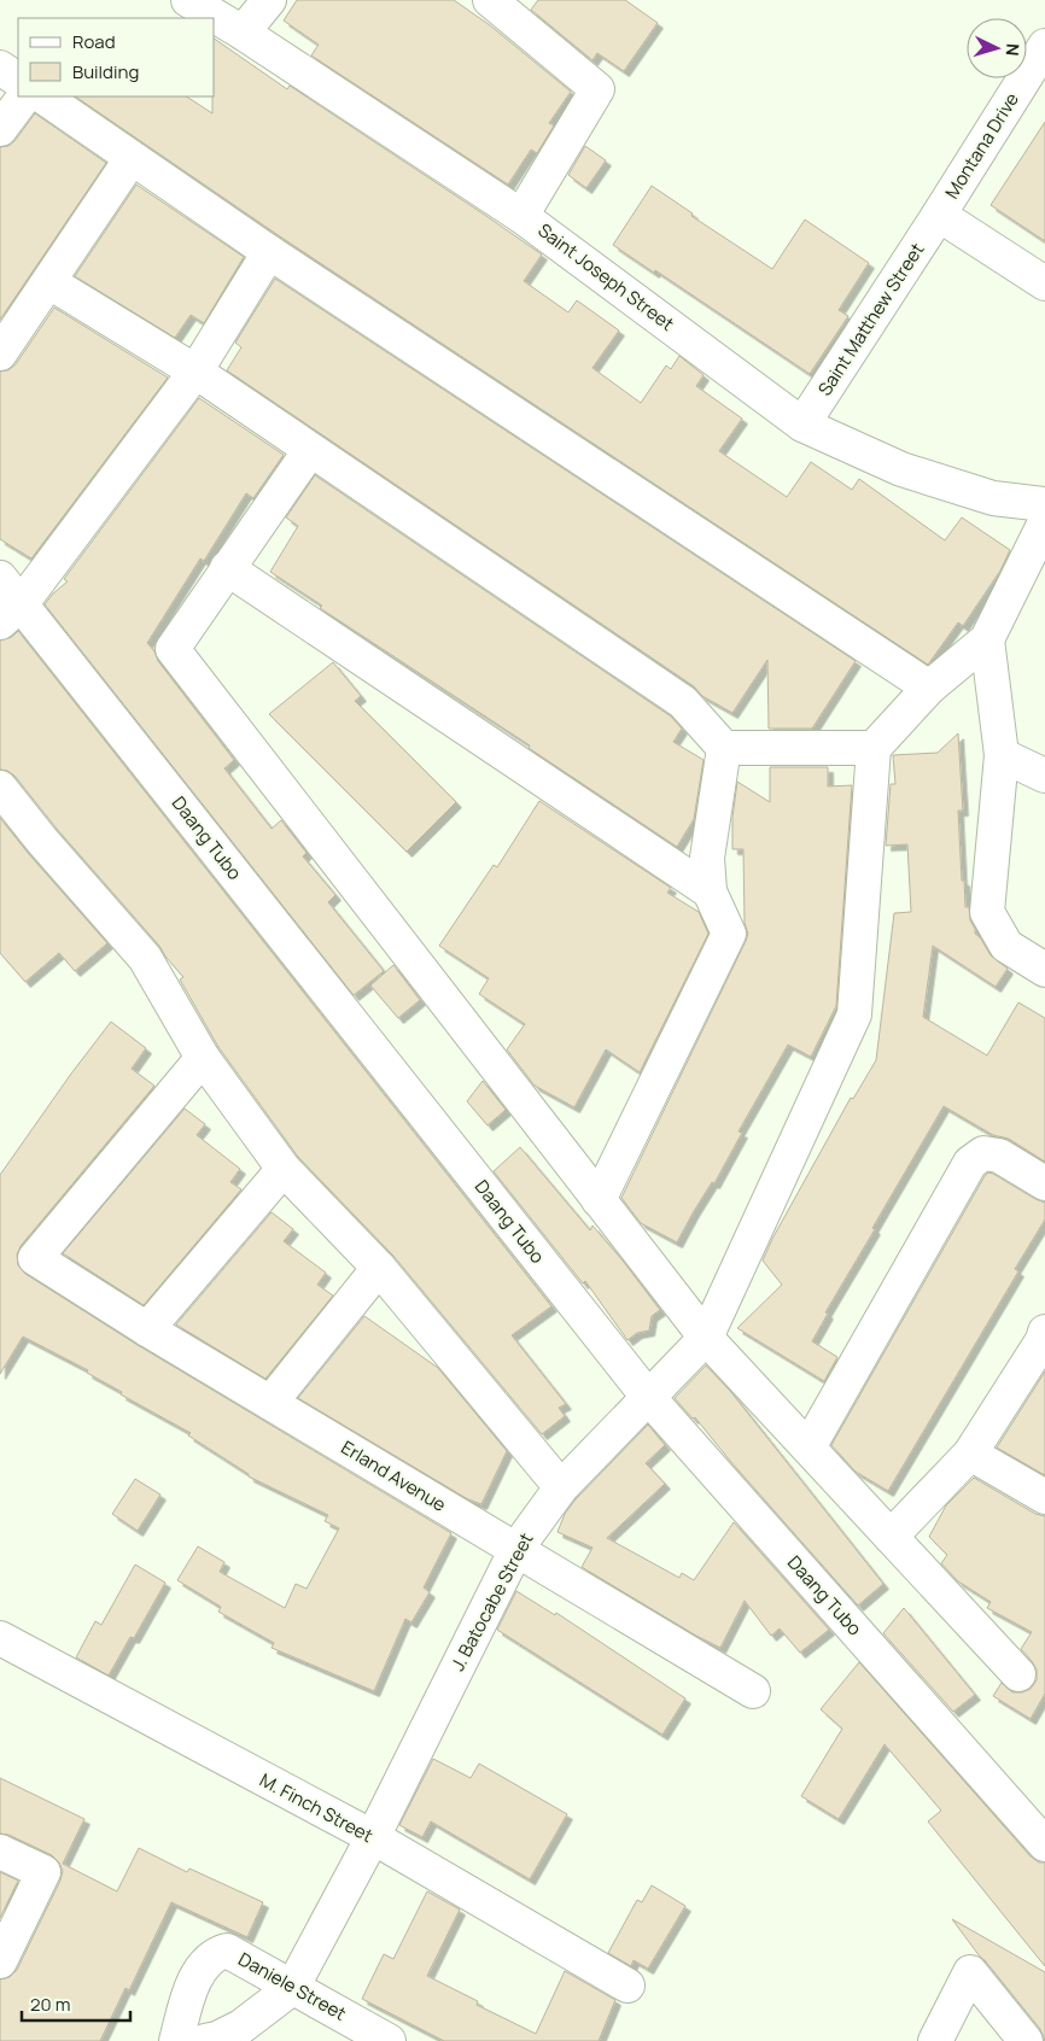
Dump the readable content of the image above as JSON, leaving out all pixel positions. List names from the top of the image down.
{
  "streets": {
    "street": [
      "Montana Drive",
      "Saint Joseph Street",
      "Saint Matthew Street",
      "Daang Tubo",
      "Erland Avenue",
      "J. Batocabe Street",
      "M. Finch Street",
      "Daniele Street"
    ]
  },
  "crossings": [
    ["Montana Drive", "Saint Matthew Street"],
    ["Saint Joseph Street", "Saint Matthew Street"],
    ["Daang Tubo", "J. Batocabe Street"],
    ["Erland Avenue", "J. Batocabe Street"],
    ["J. Batocabe Street", "M. Finch Street"],
    ["J. Batocabe Street", "Daniele Street"]
  ],
  "legend": ["Road", "Building"],
  "scale_bar": "20 m",
  "north": "right"
}
